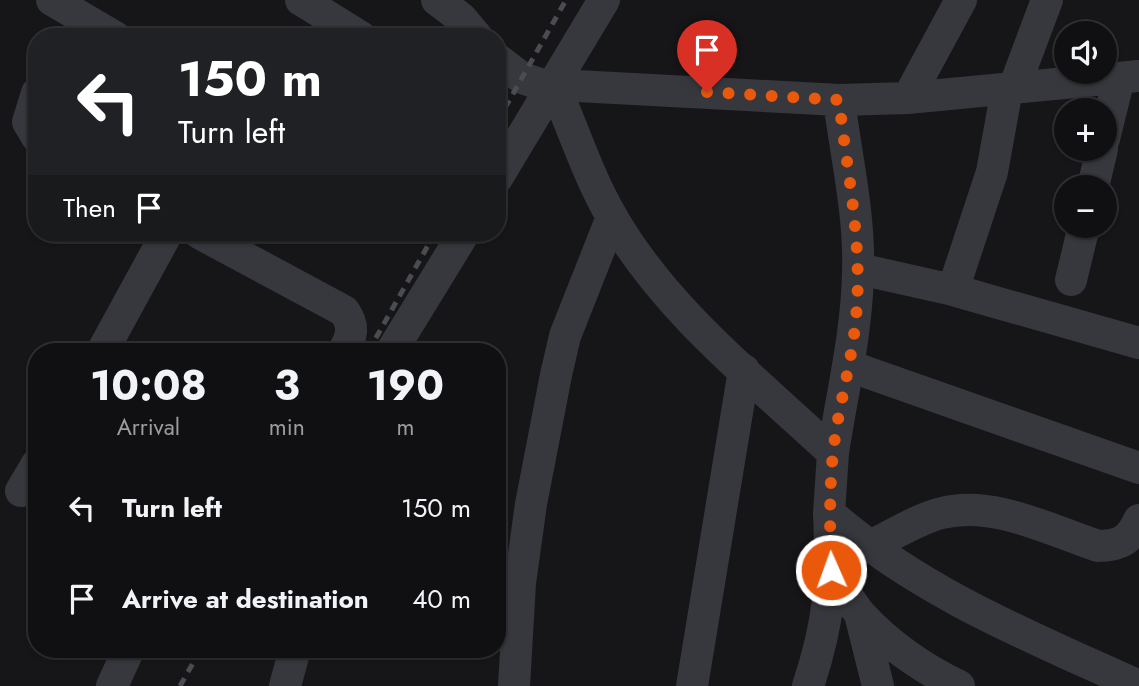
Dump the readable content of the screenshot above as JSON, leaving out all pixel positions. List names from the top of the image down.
{
  "page": {
    "map_buttons": ["+", "−"],
    "turn": ["150 m", "Turn left"],
    "then": "Then",
    "eta": [
      "10:08",
      "Arrival",
      "3",
      "min",
      "190",
      "m"
    ],
    "list": [
      {
        "name": "Turn left",
        "value": "150 m"
      },
      {
        "name": "Arrive at destination",
        "value": "40 m"
      }
    ]
  }
}
